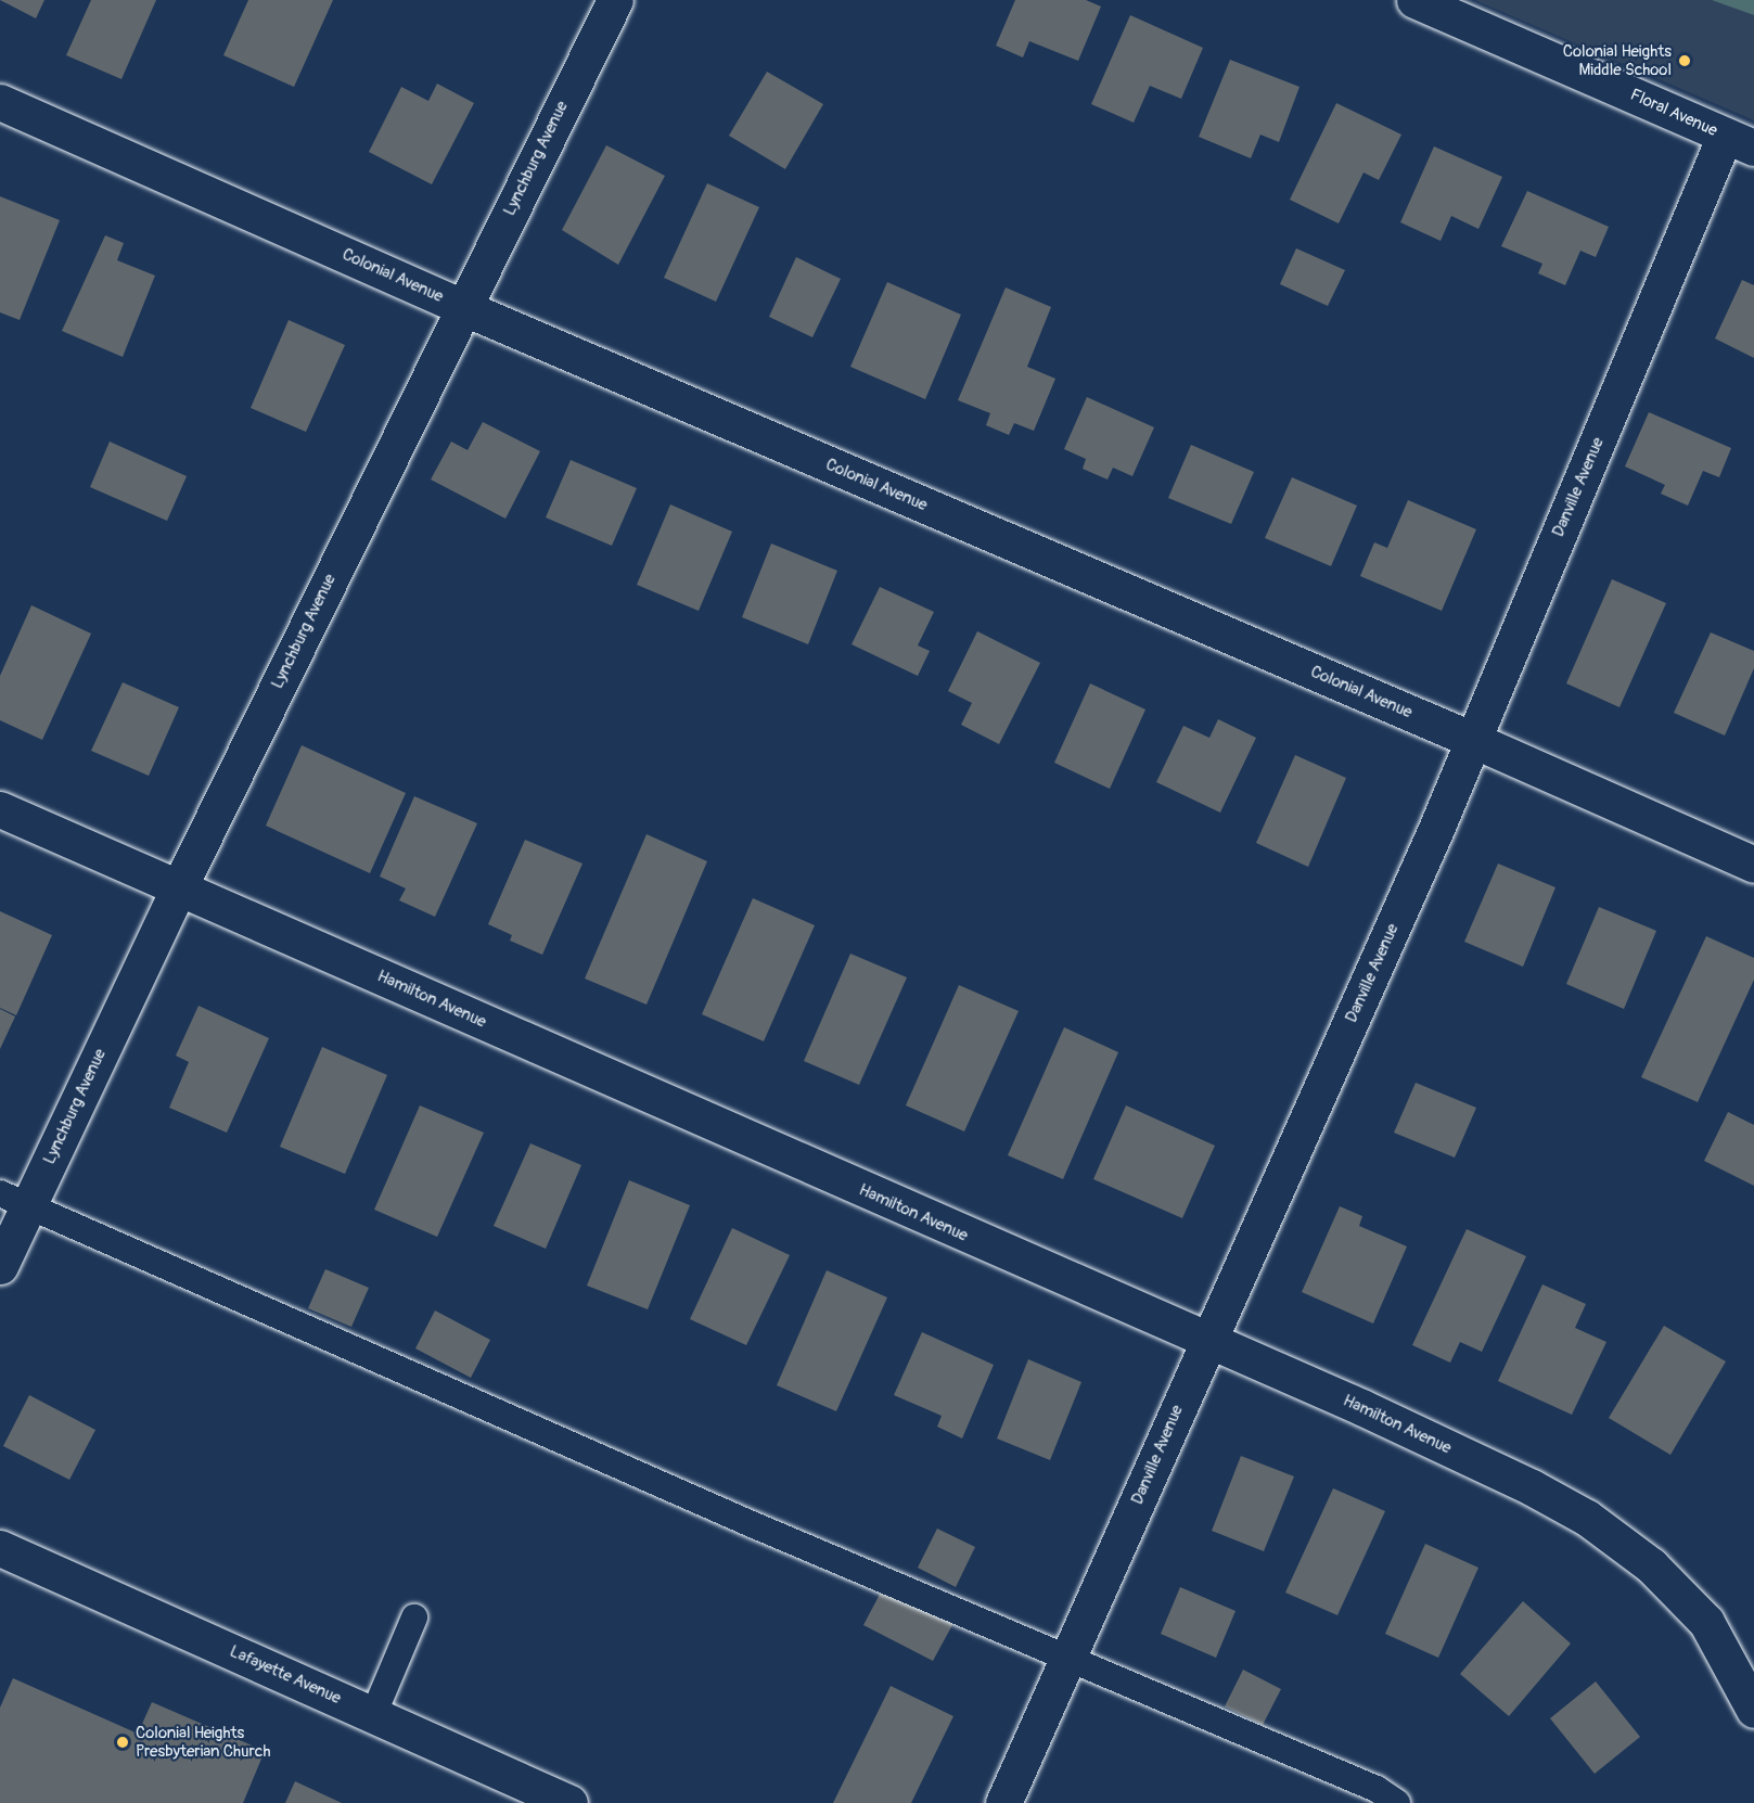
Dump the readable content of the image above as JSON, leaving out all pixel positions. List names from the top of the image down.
{
  "streets": {
    "street": [
      "Floral Avenue",
      "Lynchburg Avenue",
      "Colonial Avenue",
      "Danville Avenue",
      "Hamilton Avenue",
      "Lafayette Avenue"
    ]
  },
  "crossings": [
    ["Floral Avenue", "Danville Avenue"],
    ["Lynchburg Avenue", "Colonial Avenue"],
    ["Lynchburg Avenue", "Hamilton Avenue"],
    ["Colonial Avenue", "Danville Avenue"],
    ["Danville Avenue", "Hamilton Avenue"]
  ],
  "places": ["Colonial Heights Middle School", "Colonial Heights Presbyterian Church"]
}
